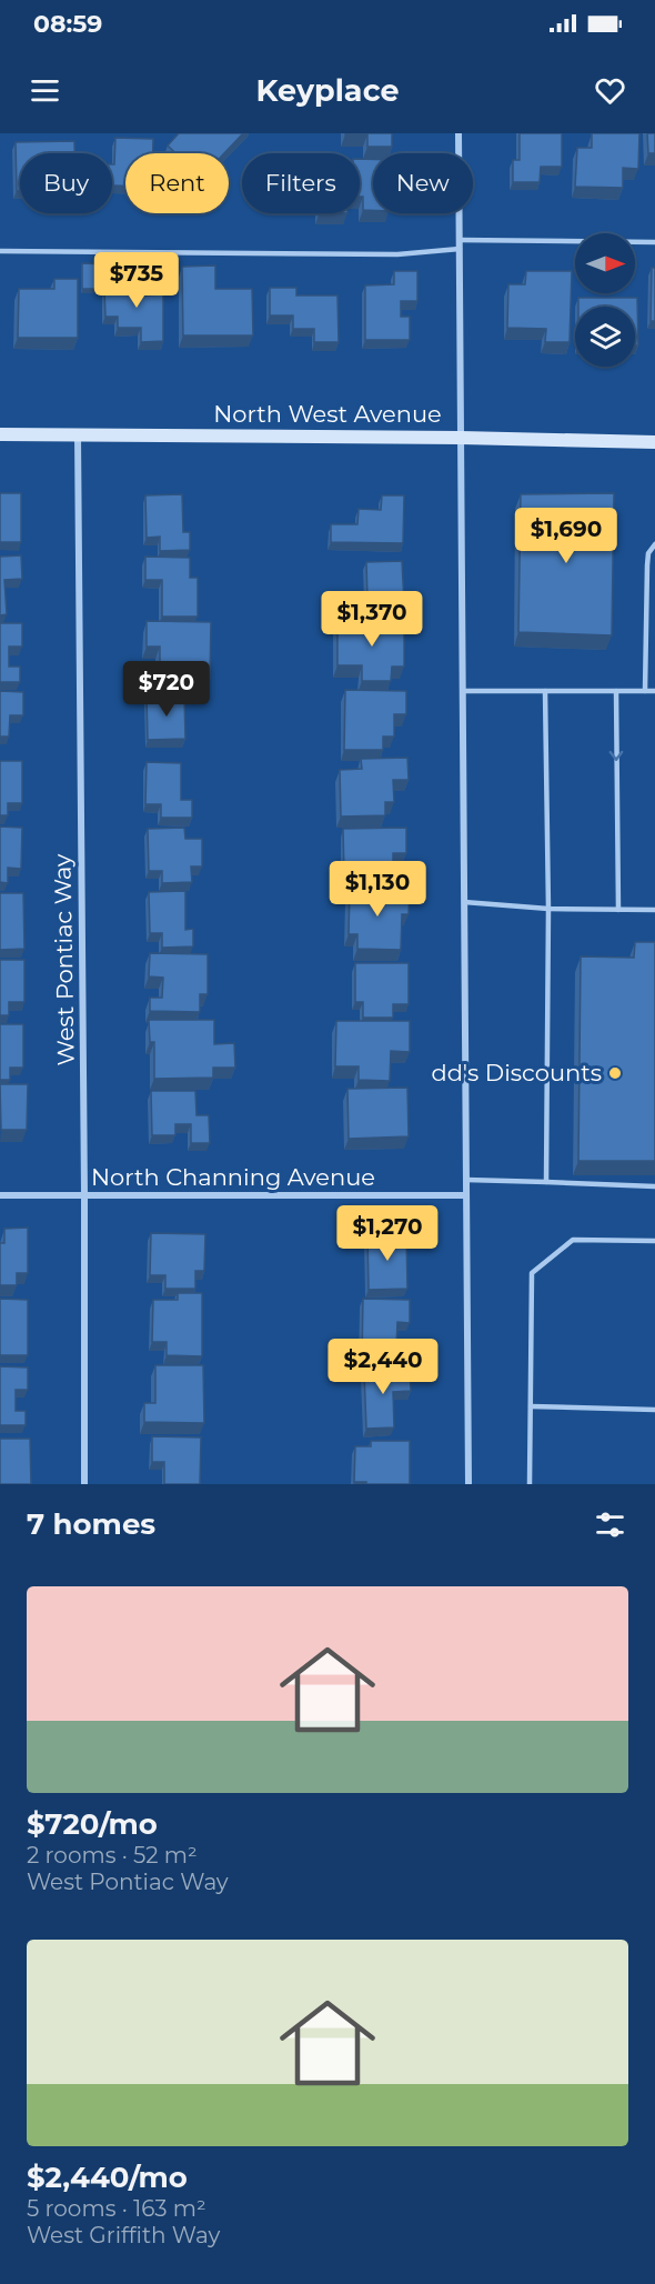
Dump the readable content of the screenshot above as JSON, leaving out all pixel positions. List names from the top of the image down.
{
  "streets": {
    "main road": ["North West Avenue"],
    "street": ["West Pontiac Way", "North Channing Avenue"]
  },
  "crossings": [
    ["North West Avenue", "West Pontiac Way"],
    ["West Pontiac Way", "North Channing Avenue"]
  ],
  "places": ["dd's Discounts"],
  "north": "right",
  "page": {
    "status": "08:59",
    "header": "Keyplace",
    "chip": [
      "Buy",
      "Rent",
      "Filters",
      "New"
    ],
    "price": [
      "$735",
      "$1,690",
      "$1,370",
      "$720",
      "$1,130",
      "$1,270",
      "$2,440"
    ],
    "heading": "7 homes",
    "list": [
      {
        "name": "$720/mo",
        "note": "2 rooms · 52 m² · West Pontiac Way"
      },
      {
        "name": "$2,440/mo",
        "note": "5 rooms · 163 m² · West Griffith Way"
      }
    ]
  }
}
